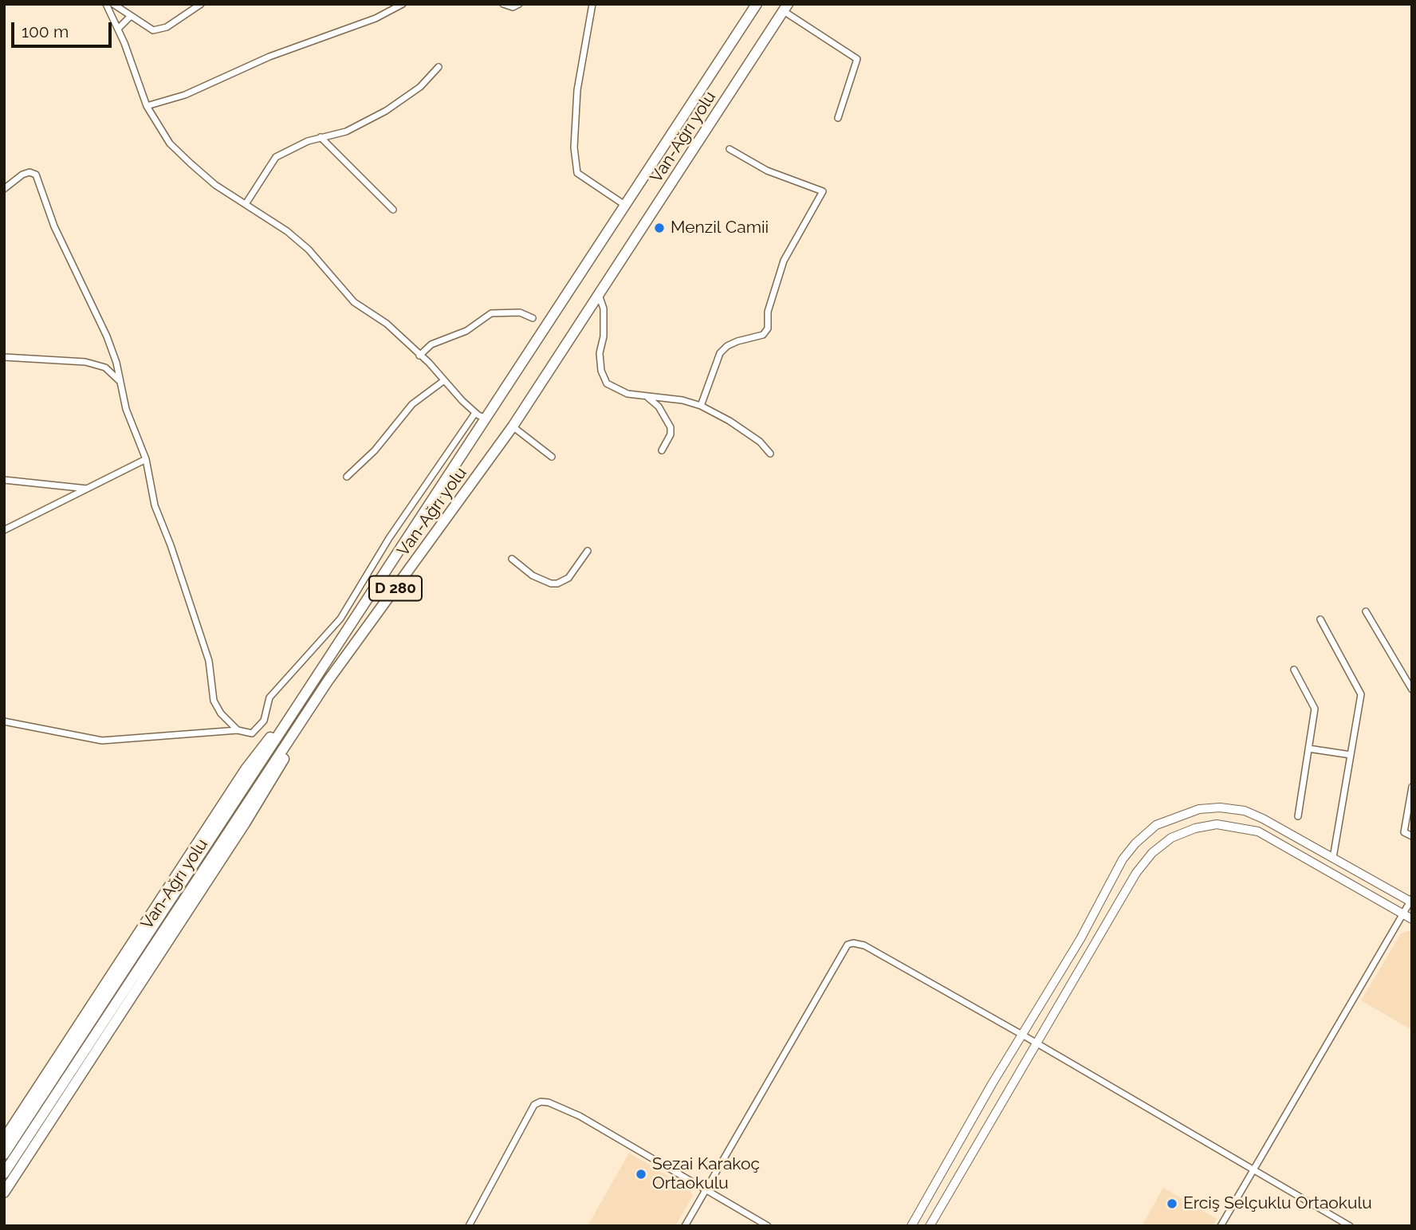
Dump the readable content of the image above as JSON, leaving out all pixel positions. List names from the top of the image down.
{
  "streets": {
    "highway": ["Van-Ağrı yolu", "D 280"]
  },
  "places": ["Menzil Camii", "Sezai Karakoç Ortaokulu", "Erciş Selçuklu Ortaokulu"],
  "scale_bar": "100 m"
}
